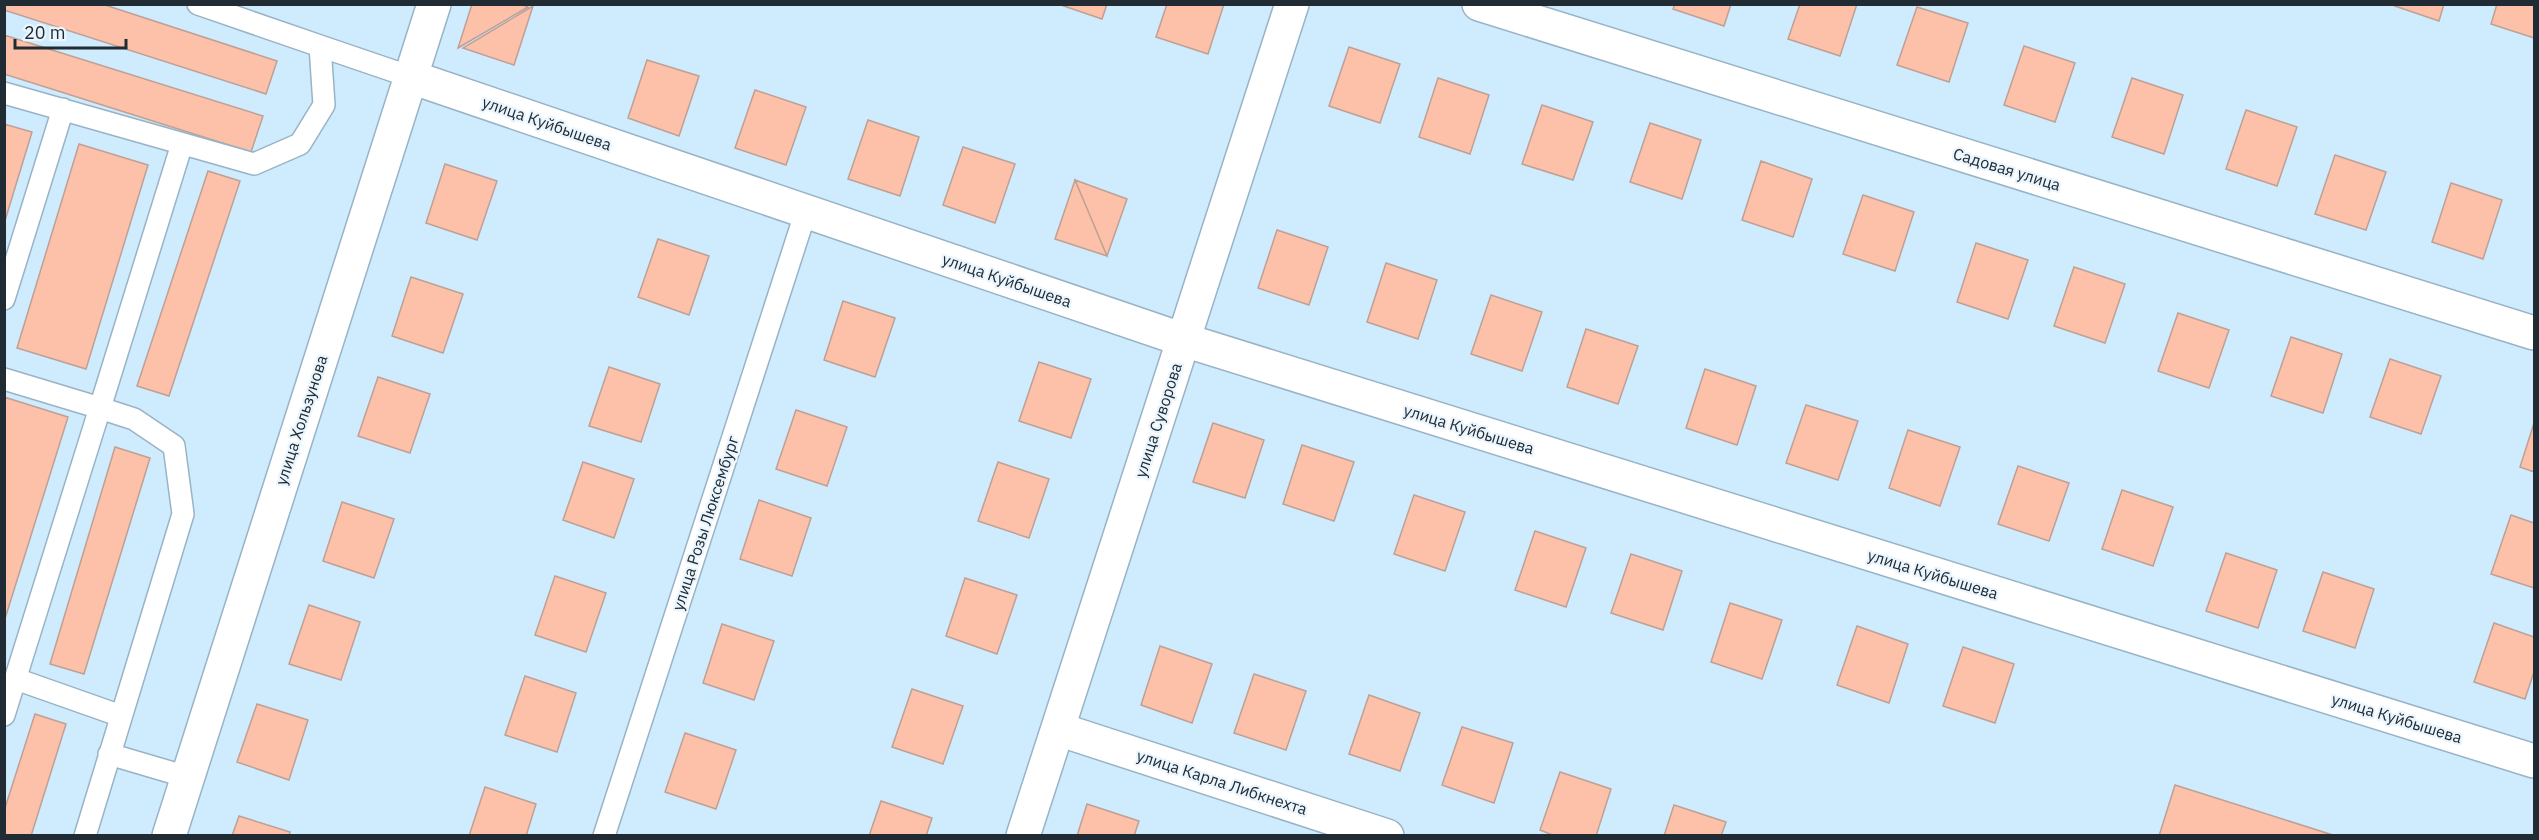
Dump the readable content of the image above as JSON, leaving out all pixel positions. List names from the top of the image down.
{
  "streets": {
    "street": [
      "улица Куйбышева",
      "Садовая улица",
      "улица Хользунова",
      "улица Суворова",
      "улица Карла Либкнехта"
    ],
    "lane": ["улица Розы Люксембург"]
  },
  "crossings": [
    ["улица Куйбышева", "улица Хользунова"],
    ["улица Куйбышева", "улица Суворова"],
    ["улица Куйбышева", "улица Розы Люксембург"],
    ["улица Суворова", "улица Карла Либкнехта"]
  ],
  "scale_bar": "20 m"
}
